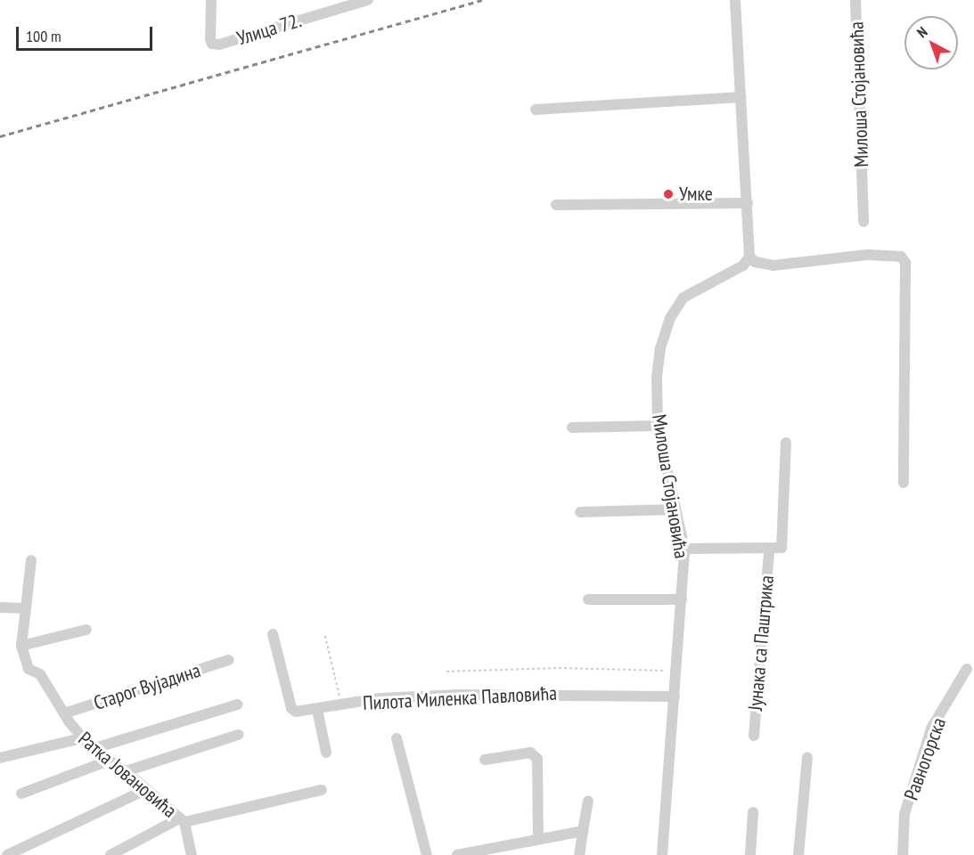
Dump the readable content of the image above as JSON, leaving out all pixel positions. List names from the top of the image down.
{
  "streets": {
    "street": [
      "Улица 72.",
      "Милоша Стојановића",
      "Јунака са Паштрика",
      "Старог Вујадина",
      "Пилота Миленка Павловића",
      "Равногорска",
      "Ратка Јовановића"
    ]
  },
  "crossings": [
    ["Милоша Стојановића", "Јунака са Паштрика"],
    ["Милоша Стојановића", "Пилота Миленка Павловића"],
    ["Старог Вујадина", "Ратка Јовановића"]
  ],
  "places": ["Умке"],
  "scale_bar": "100 m",
  "north": "top left"
}
